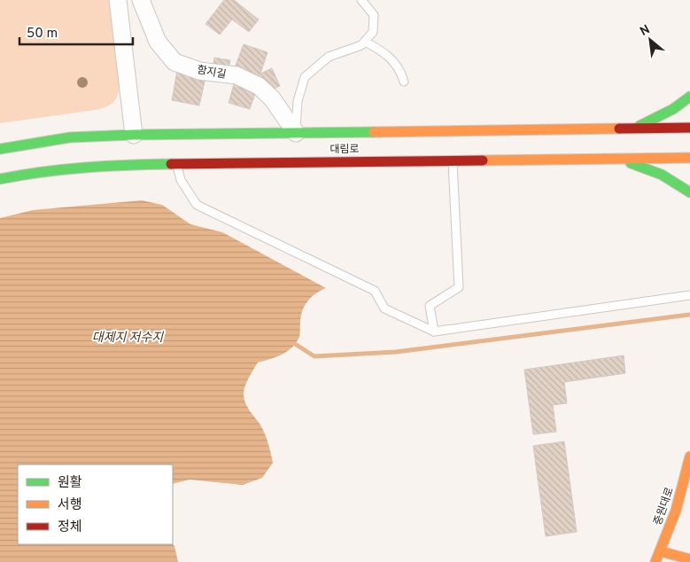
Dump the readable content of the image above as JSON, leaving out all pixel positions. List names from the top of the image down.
{
  "streets": {
    "street": ["함지길", "대림로", "중원대로"]
  },
  "crossings": [
    ["함지길", "대림로"]
  ],
  "water": ["대제지 저수지"],
  "legend": ["원활", "서행", "정체"],
  "scale_bar": "50 m",
  "north": "top left"
}
